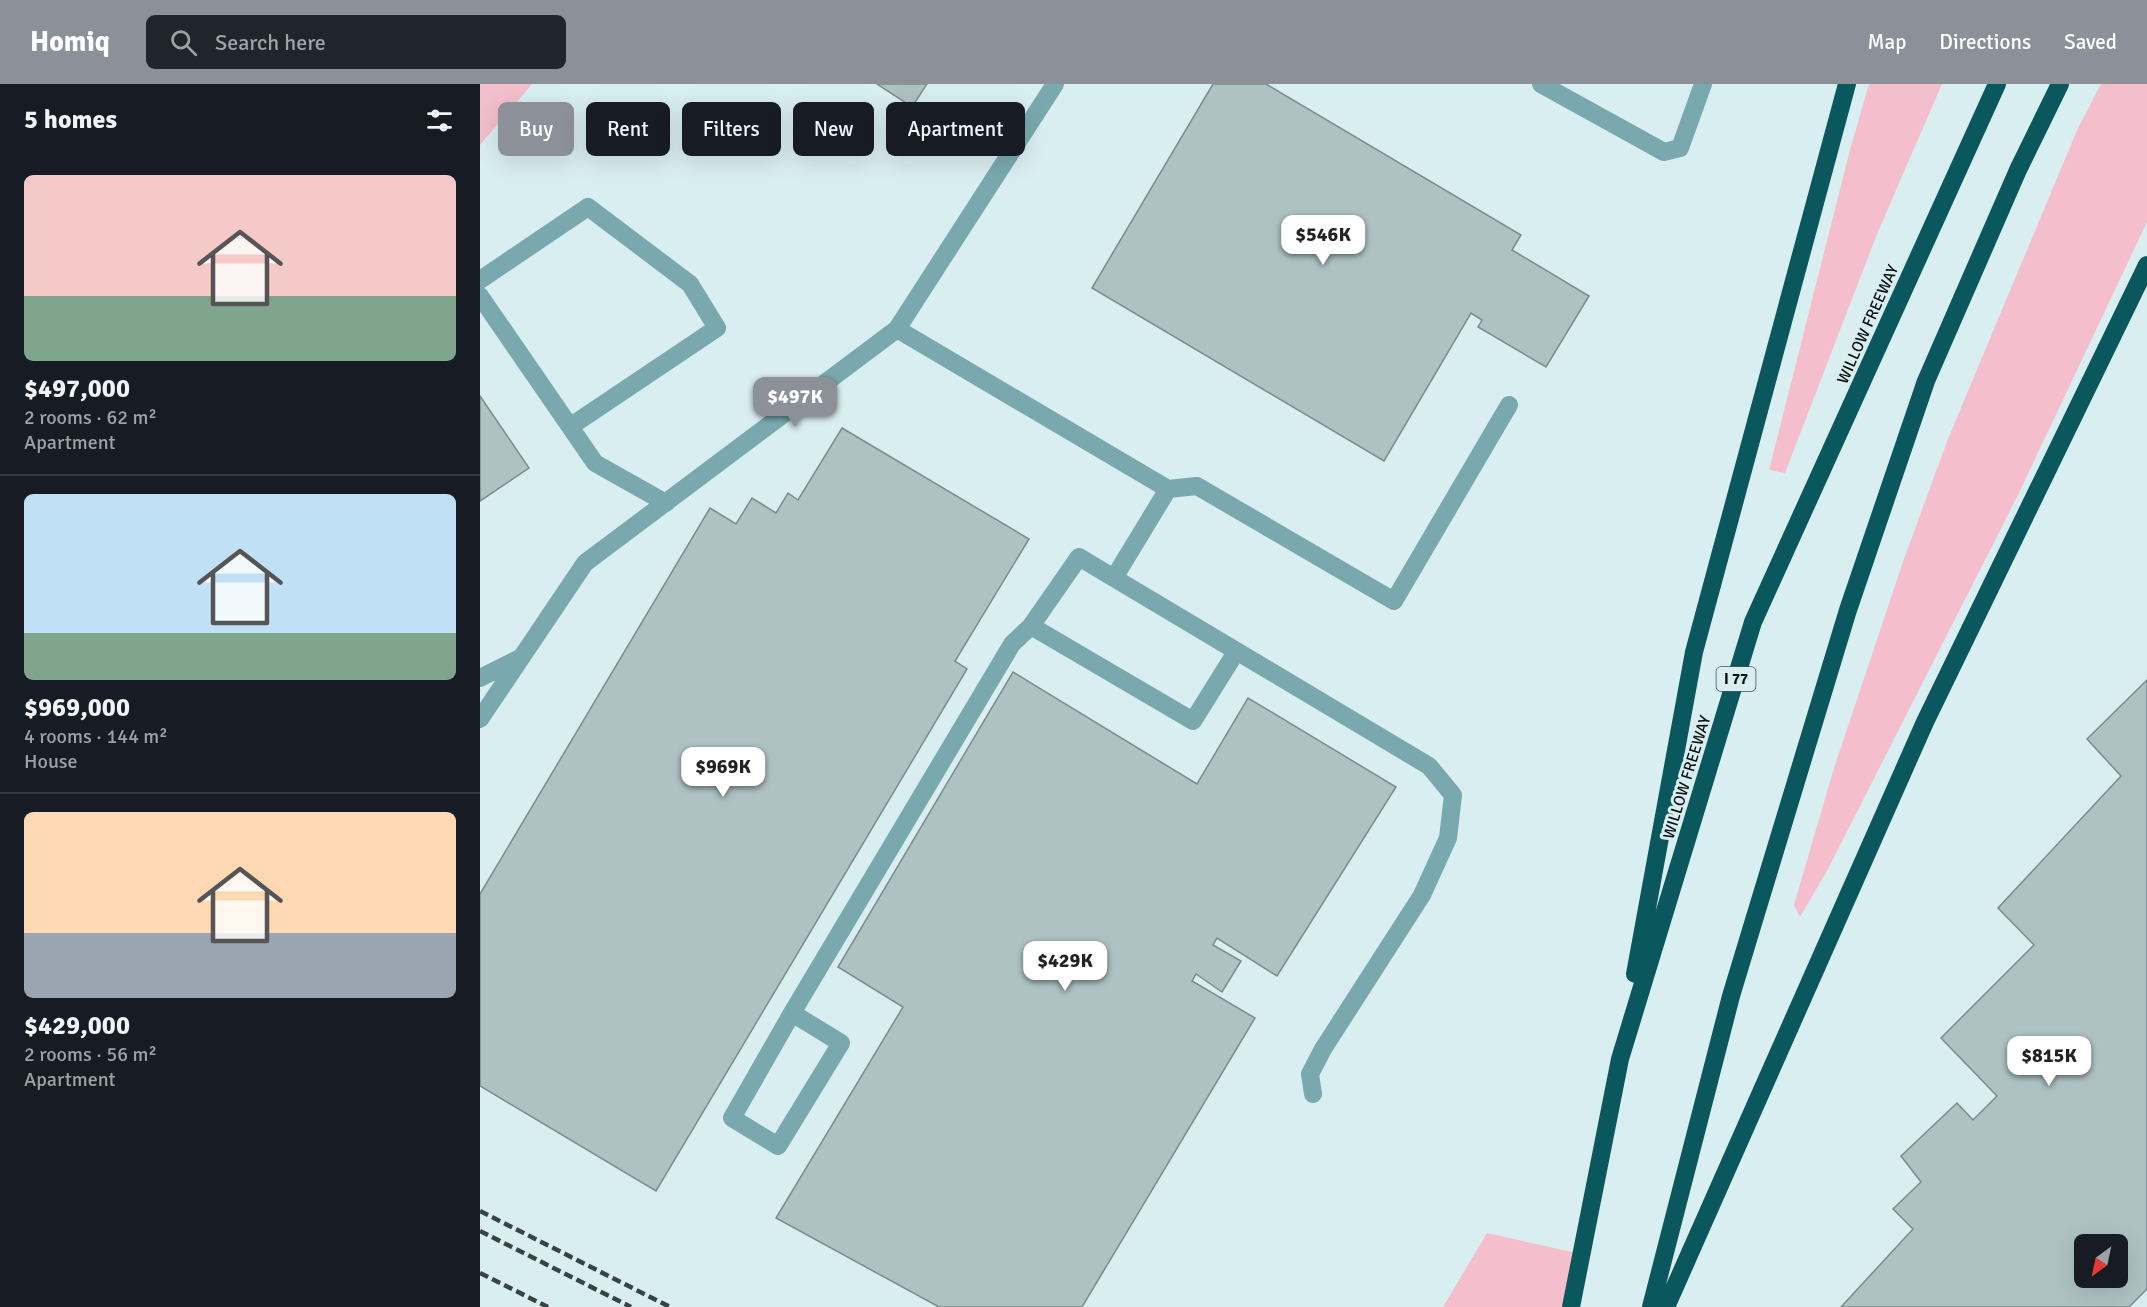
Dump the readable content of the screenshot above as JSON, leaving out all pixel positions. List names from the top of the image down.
{
  "streets": {
    "highway": ["WILLOW FREEWAY", "I 77"]
  },
  "north": "bottom left",
  "page": {
    "header": "Homiq",
    "search": "Search here",
    "nav": ["Map", "Directions", "Saved"],
    "heading": "5 homes",
    "chip": [
      "Buy",
      "Rent",
      "Filters",
      "New",
      "Apartment"
    ],
    "list": [
      {
        "name": "$497,000",
        "note": "2 rooms · 62 m² · Apartment"
      },
      {
        "name": "$969,000",
        "note": "4 rooms · 144 m² · House"
      },
      {
        "name": "$429,000",
        "note": "2 rooms · 56 m² · Apartment"
      }
    ],
    "price": [
      "$546K",
      "$497K",
      "$969K",
      "$429K",
      "$815K"
    ]
  }
}
